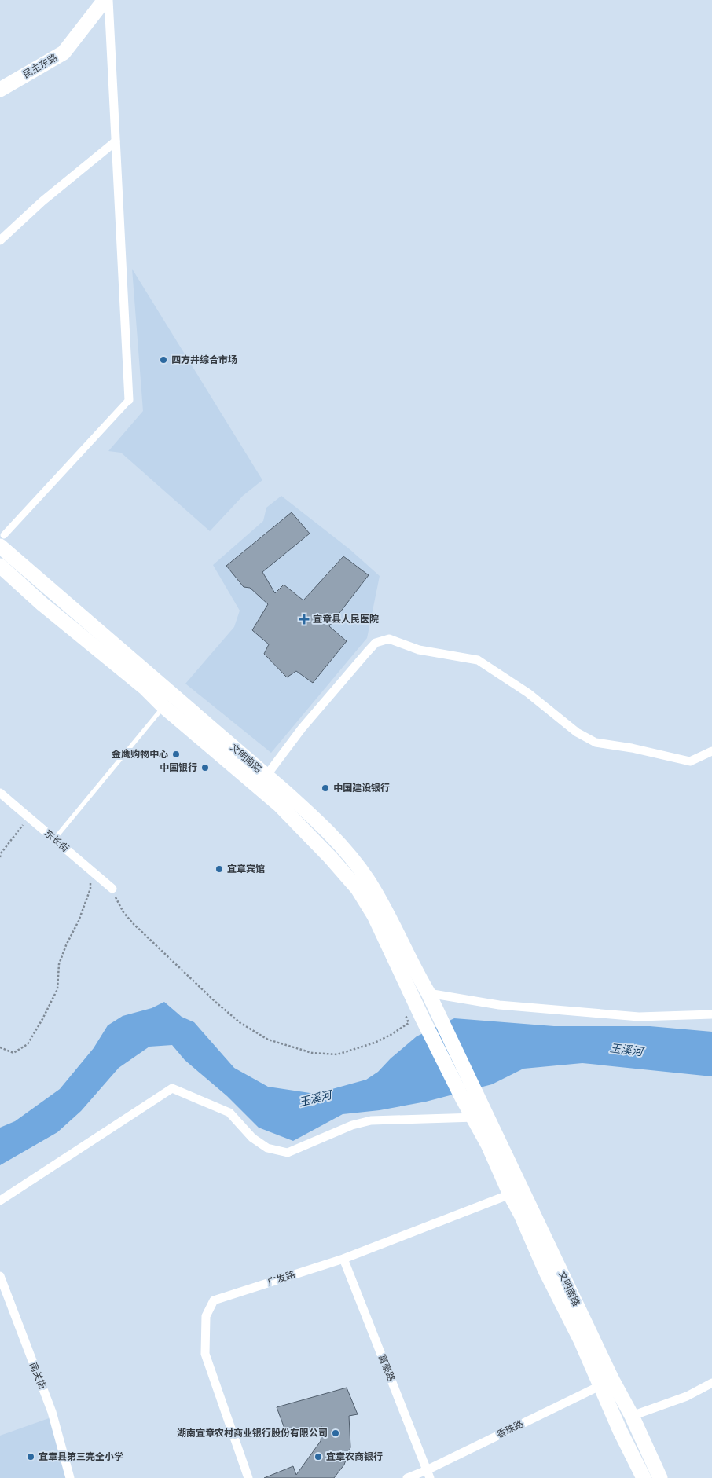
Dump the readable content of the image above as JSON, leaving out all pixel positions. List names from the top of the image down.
{
  "streets": {
    "main road": ["民主东路", "文明南路"],
    "street": [
      "东长街",
      "广发路",
      "富豪路",
      "南关街",
      "香珠路"
    ]
  },
  "crossings": [
    ["文明南路", "广发路"],
    ["文明南路", "香珠路"],
    ["广发路", "富豪路"],
    ["富豪路", "香珠路"]
  ],
  "water": ["玉溪河"],
  "places": {
    "other": [
      "四方井综合市场",
      "金鹰购物中心",
      "中国银行",
      "中国建设银行",
      "宜章宾馆",
      "湖南宜章农村商业银行股份有限公司",
      "宜章县第三完全小学",
      "宜章农商银行"
    ],
    "health": ["宜章县人民医院"]
  }
}
